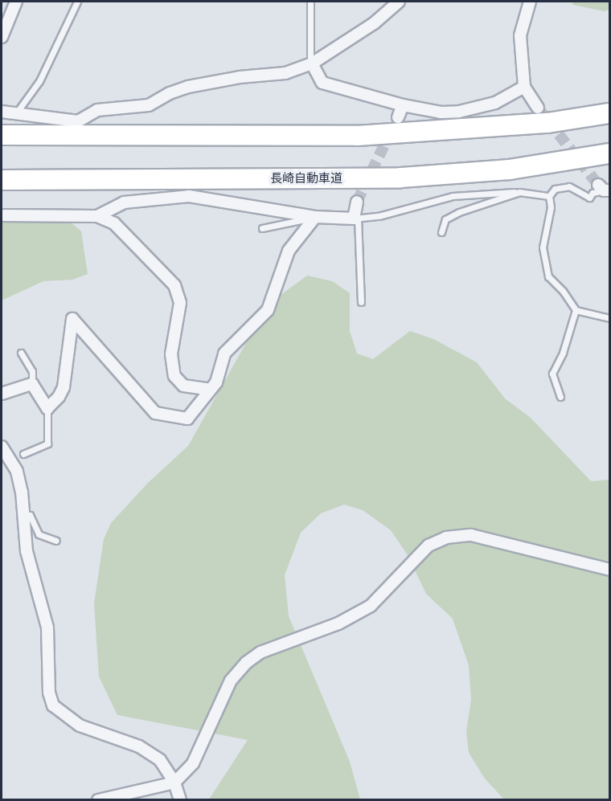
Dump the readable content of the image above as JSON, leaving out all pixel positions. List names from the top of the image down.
{
  "streets": {
    "highway": ["長崎自動車道"]
  }
}
